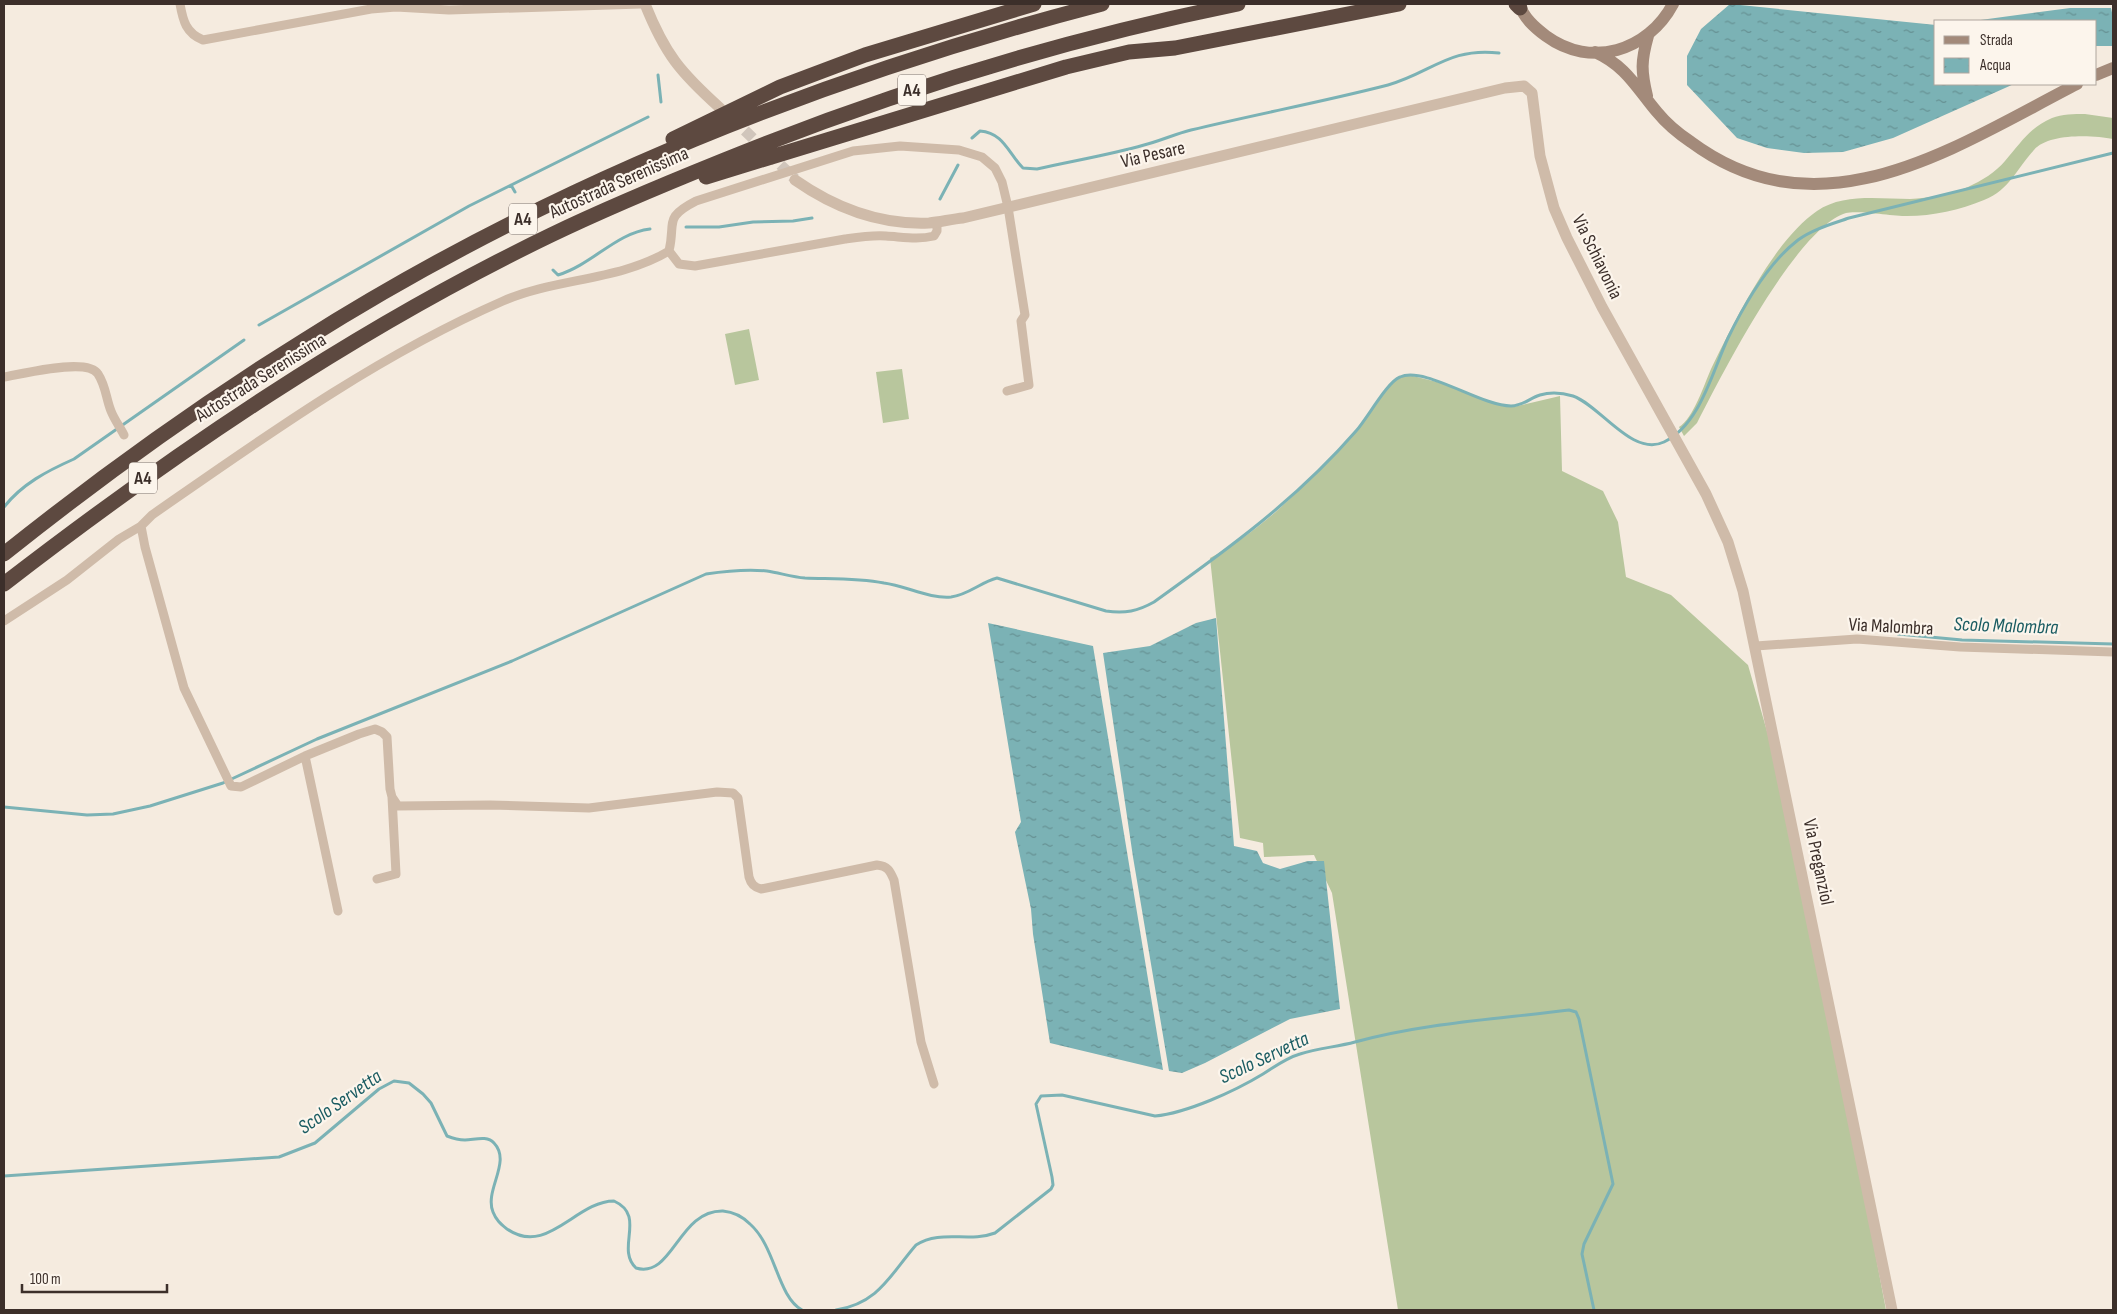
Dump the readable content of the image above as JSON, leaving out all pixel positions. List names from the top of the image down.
{
  "streets": {
    "highway": ["A4", "Autostrada Serenissima"],
    "street": [
      "Via Pesare",
      "Via Schiavonia",
      "Via Malombra",
      "Via Preganziol"
    ]
  },
  "crossings": [
    ["Via Pesare", "Via Schiavonia"],
    ["Via Schiavonia", "Via Preganziol"],
    ["Via Malombra", "Via Preganziol"]
  ],
  "water": ["Scolo Malombra", "Scolo Servetta"],
  "legend": ["Strada", "Acqua"],
  "scale_bar": "100 m"
}
